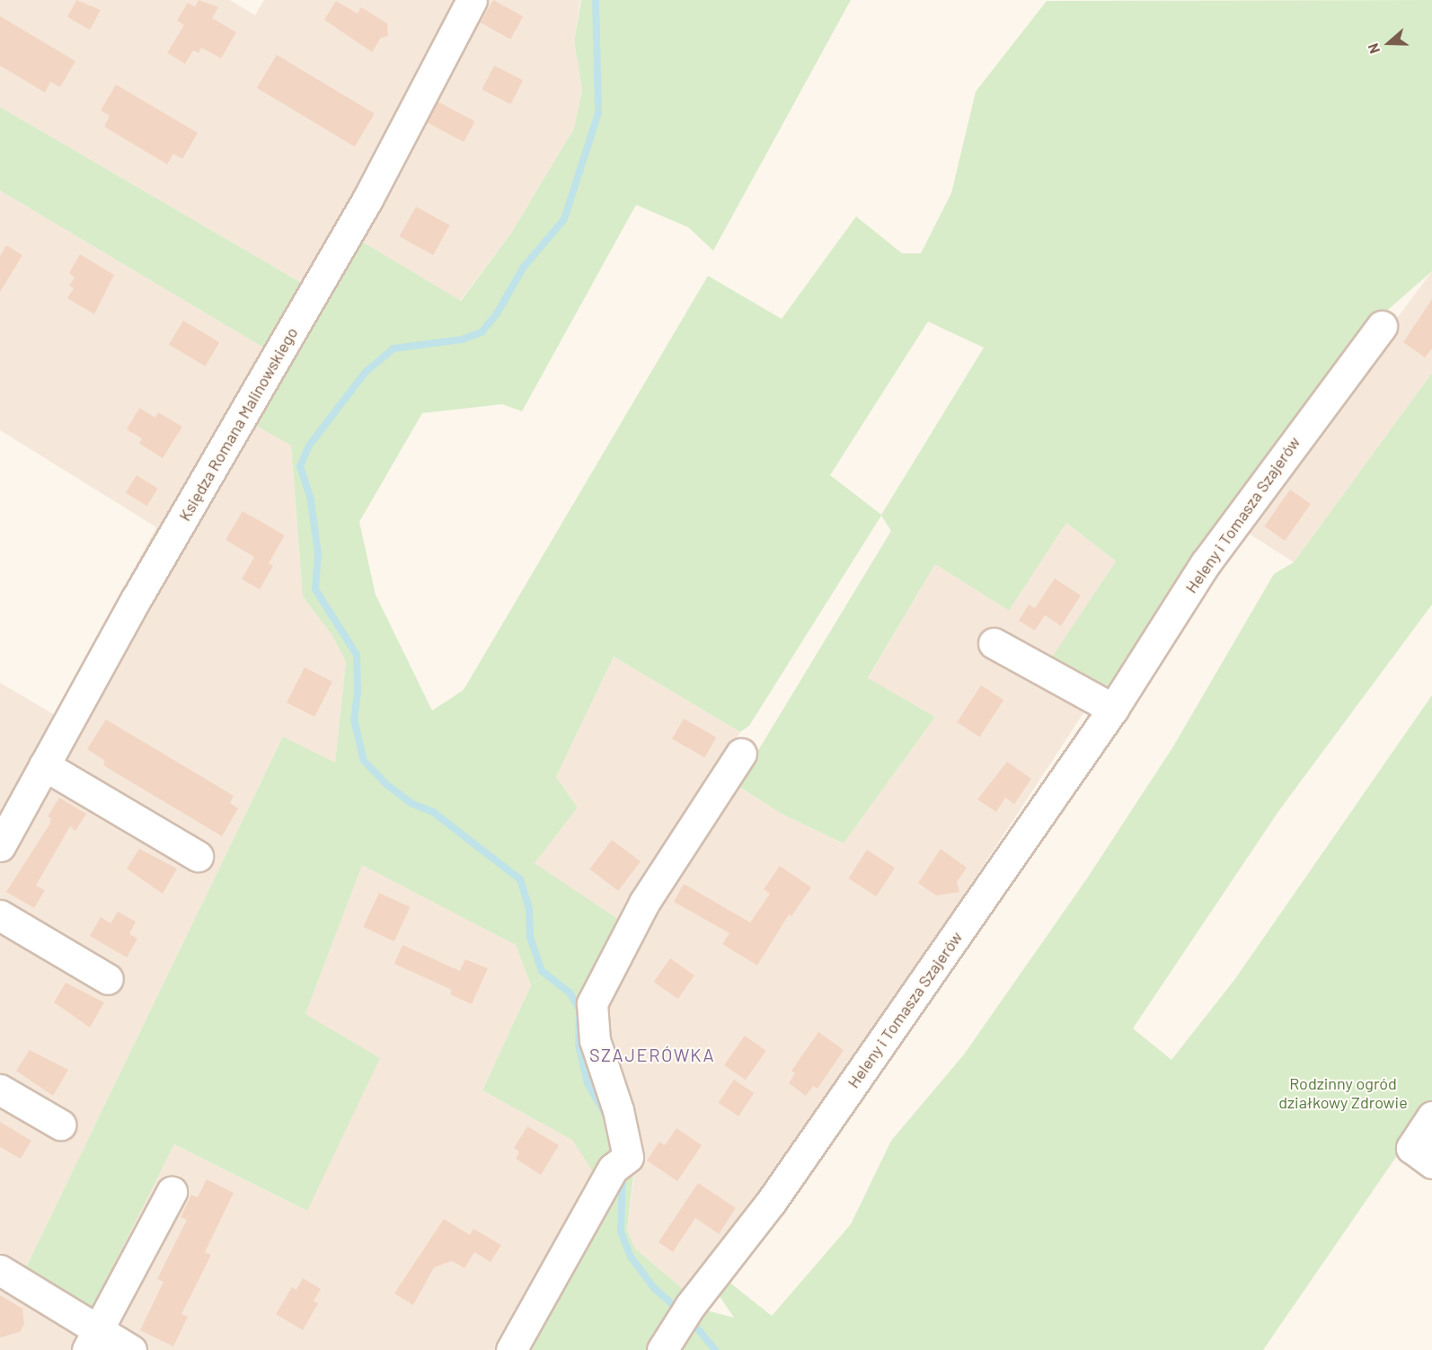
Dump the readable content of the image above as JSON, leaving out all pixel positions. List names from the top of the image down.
{
  "streets": {
    "street": ["Księdza Romana Malinowskiego", "Heleny i Tomasza Szajerów"]
  },
  "districts": ["SZAJERÓWKA"],
  "parks": ["Rodzinny ogród działkowy Zdrowie"],
  "north": "left"
}
